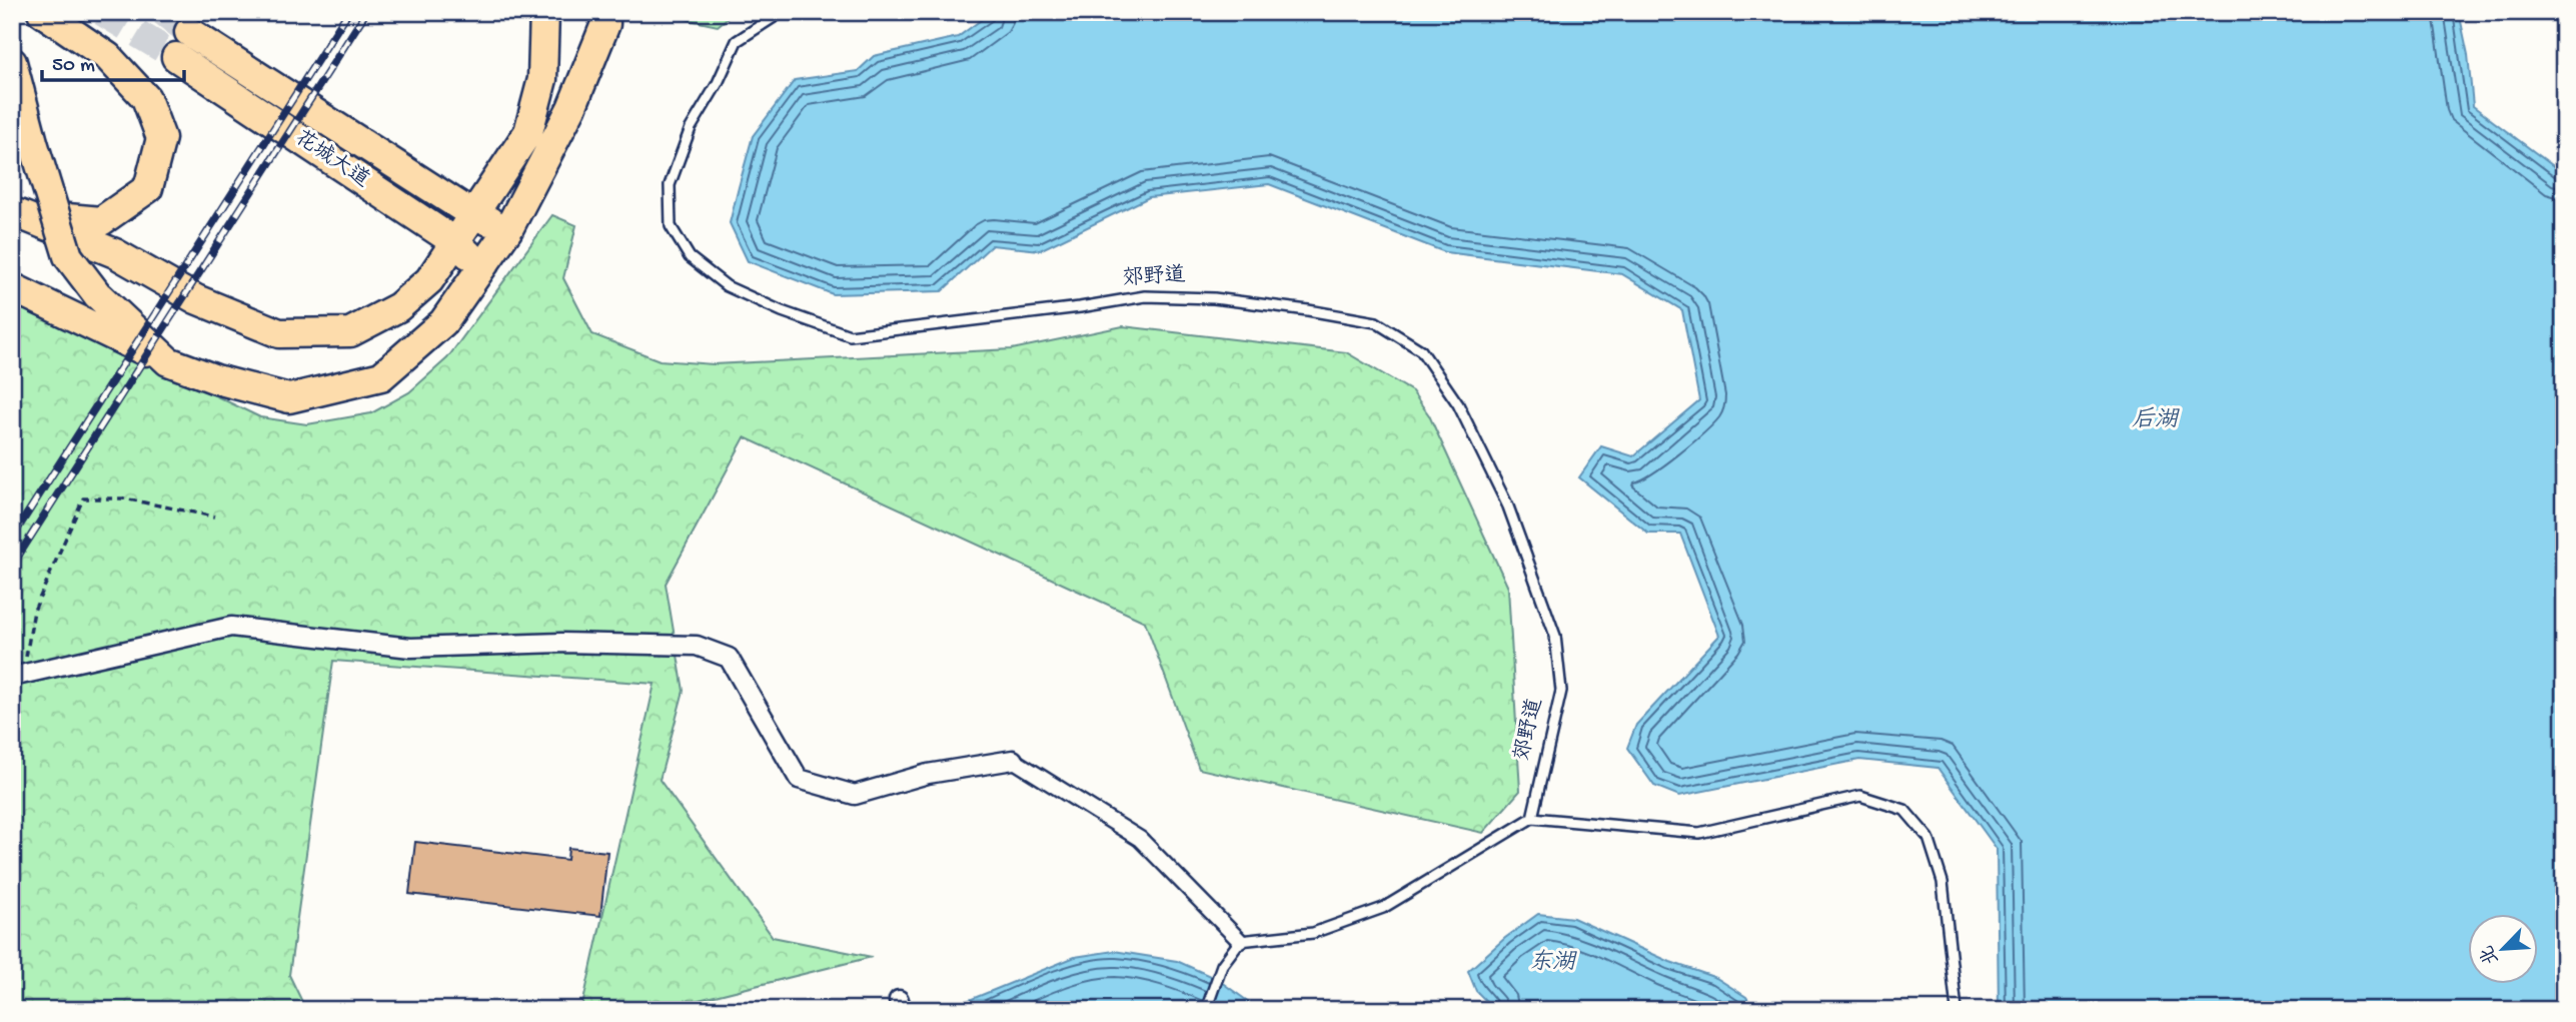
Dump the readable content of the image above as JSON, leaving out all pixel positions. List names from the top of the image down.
{
  "streets": {
    "main road": ["花城大道"],
    "lane": ["郊野道"]
  },
  "water": ["后湖", "东湖"],
  "scale_bar": "50 m",
  "north": "bottom left"
}
